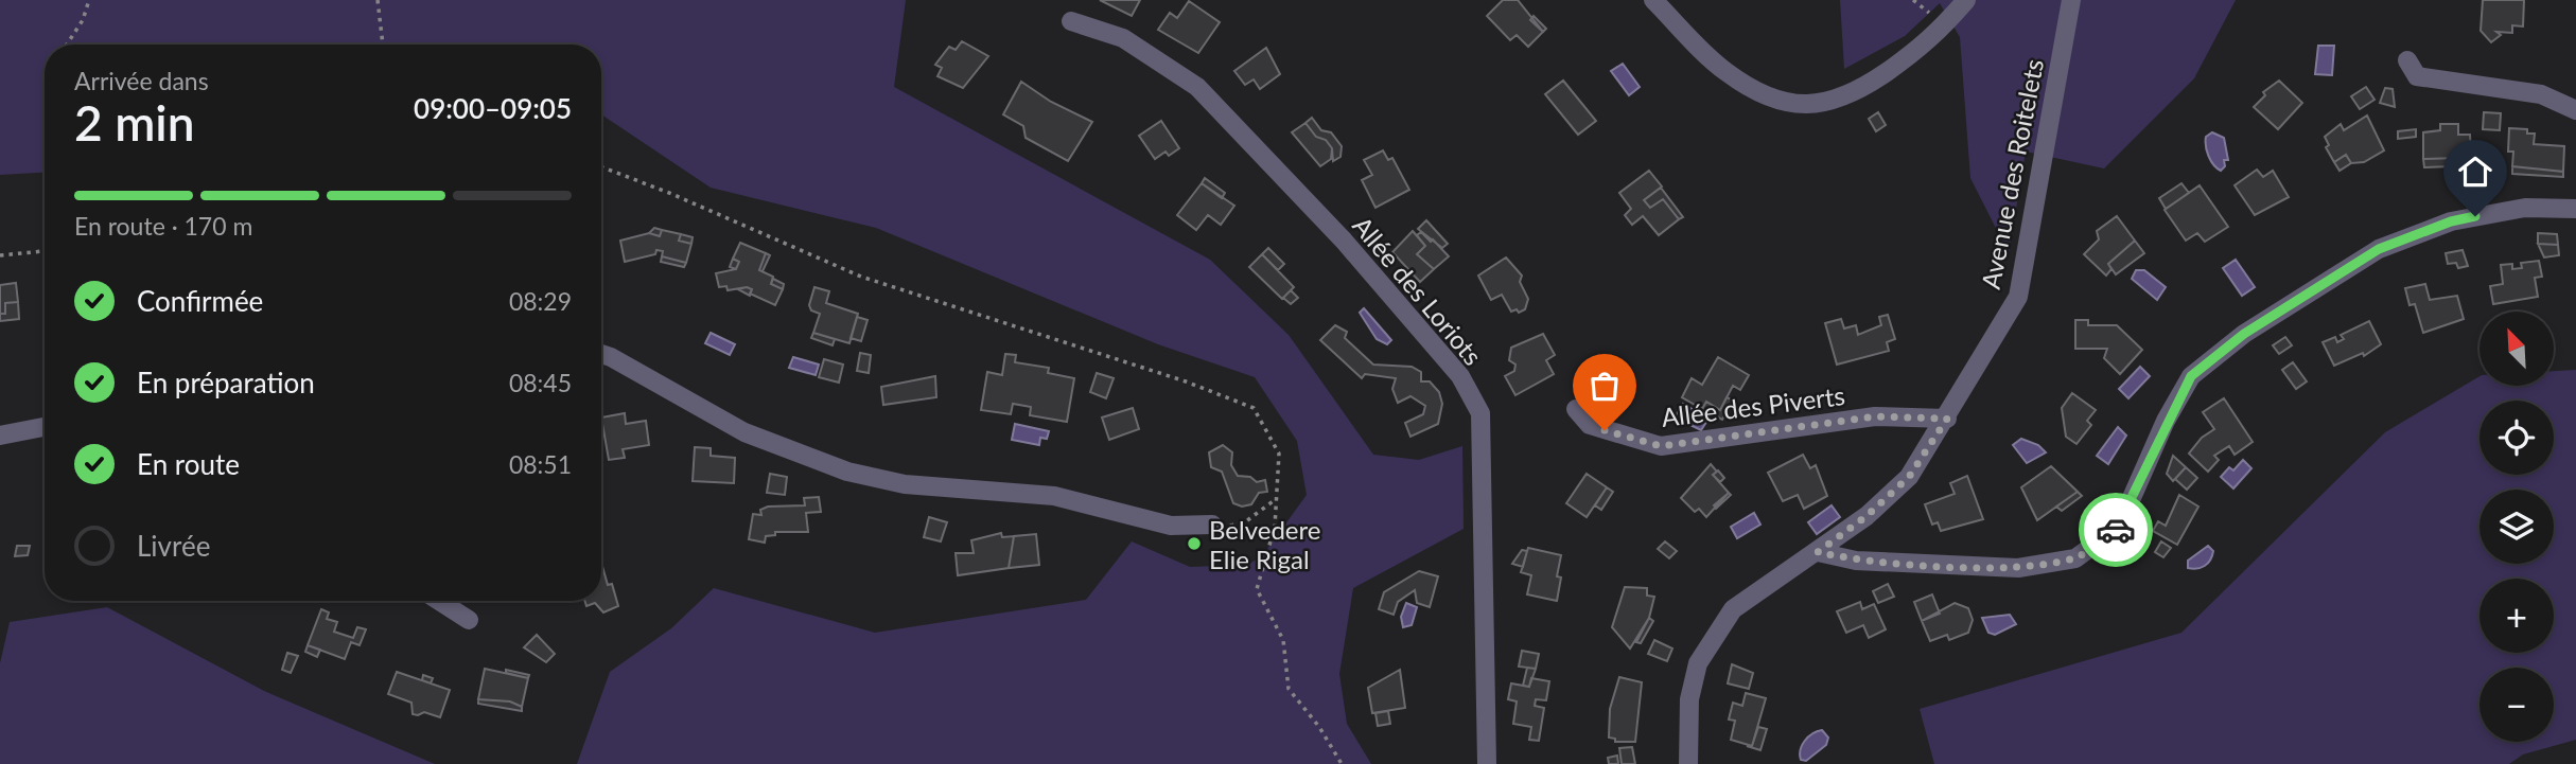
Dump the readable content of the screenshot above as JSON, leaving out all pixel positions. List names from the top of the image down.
{
  "streets": {
    "street": ["Avenue des Roitelets", "Allée des Loriots", "Allée des Piverts"]
  },
  "crossings": [
    ["Avenue des Roitelets", "Allée des Piverts"]
  ],
  "places": ["Belvedere Elie Rigal"],
  "north": "top left",
  "page": {
    "heading": ["2 min", "Arrivée dans", "09:00–09:05"],
    "bar": "En route · 170 m",
    "list": [
      ["Confirmée", "08:29"],
      ["En préparation", "08:45"],
      ["En route", "08:51"],
      "Livrée"
    ],
    "map_buttons": ["+", "−"]
  }
}
